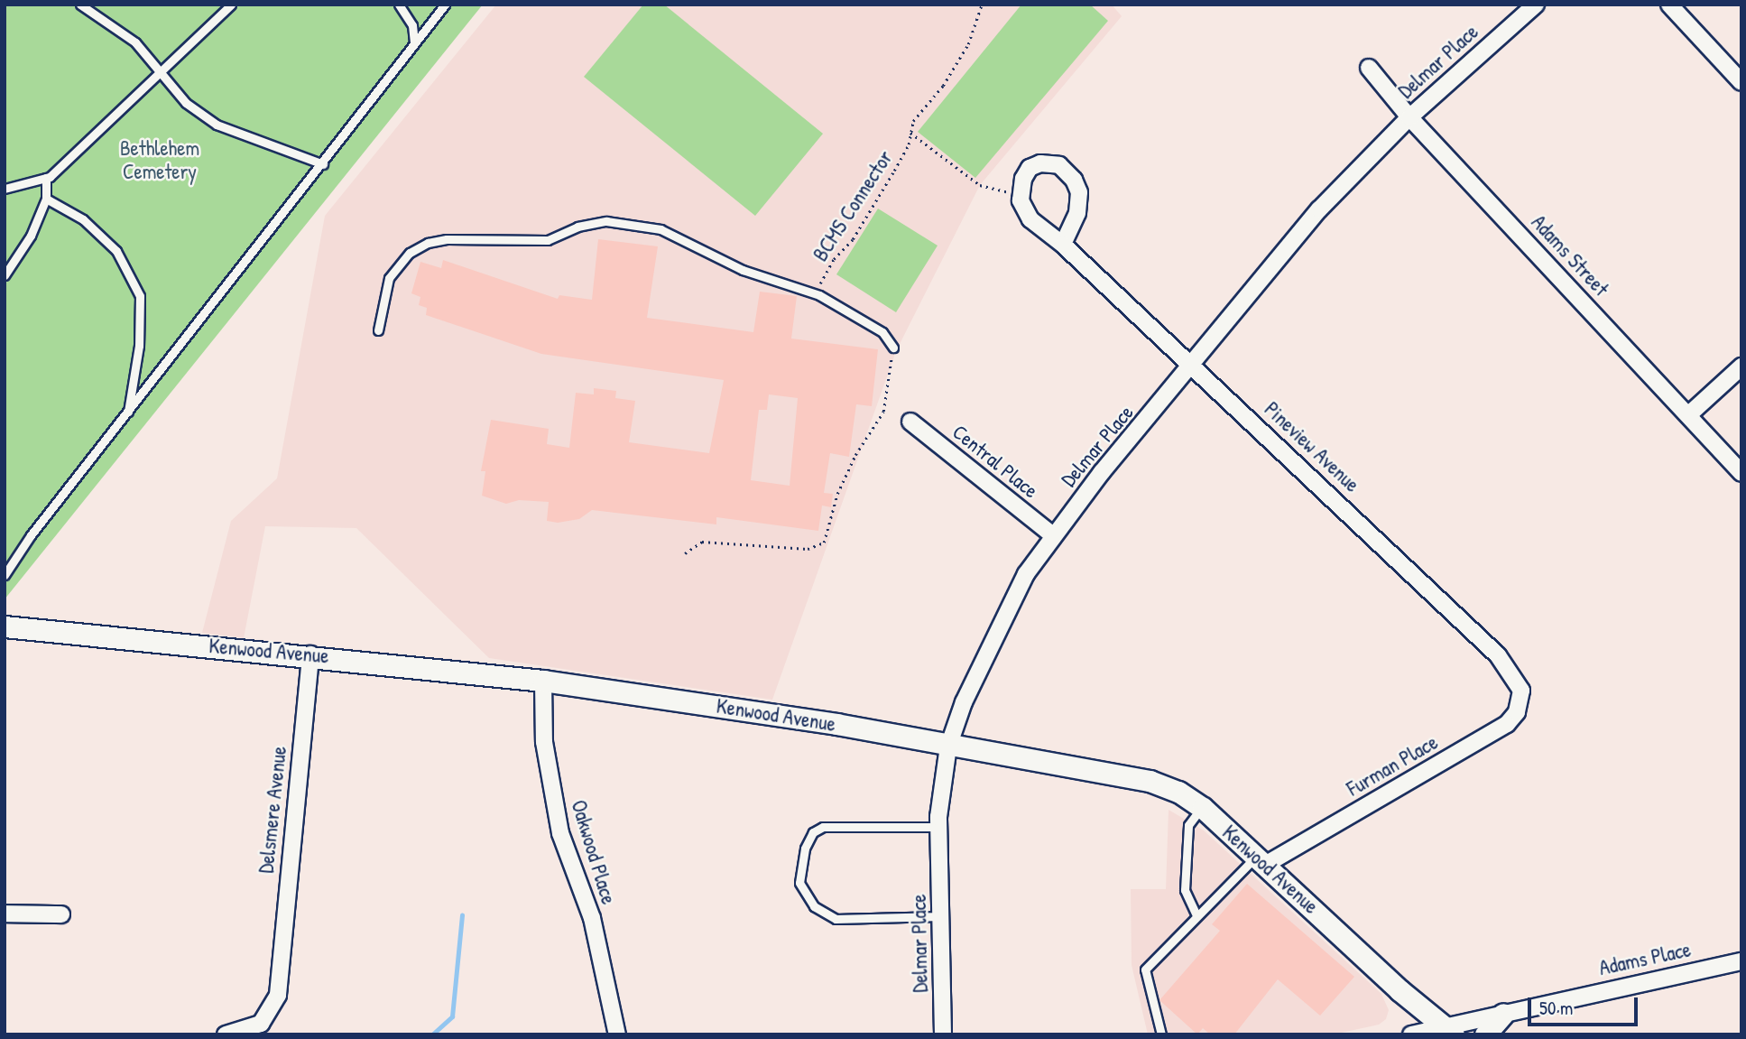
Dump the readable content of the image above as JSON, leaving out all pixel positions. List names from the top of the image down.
{
  "streets": {
    "street": [
      "Delmar Place",
      "Adams Street",
      "Pineview Avenue",
      "Central Place",
      "Kenwood Avenue",
      "Furman Place",
      "Delsmere Avenue",
      "Oakwood Place",
      "Adams Place"
    ],
    "path": ["BCMS Connector"]
  },
  "crossings": [
    ["Delmar Place", "Adams Street"],
    ["Delmar Place", "Pineview Avenue"],
    ["Delmar Place", "Central Place"],
    ["Delmar Place", "Kenwood Avenue"],
    ["Pineview Avenue", "Furman Place"],
    ["Kenwood Avenue", "Furman Place"],
    ["Kenwood Avenue", "Delsmere Avenue"],
    ["Kenwood Avenue", "Oakwood Place"],
    ["Kenwood Avenue", "Adams Place"]
  ],
  "parks": ["Bethlehem Cemetery"],
  "scale_bar": "50 m"
}
